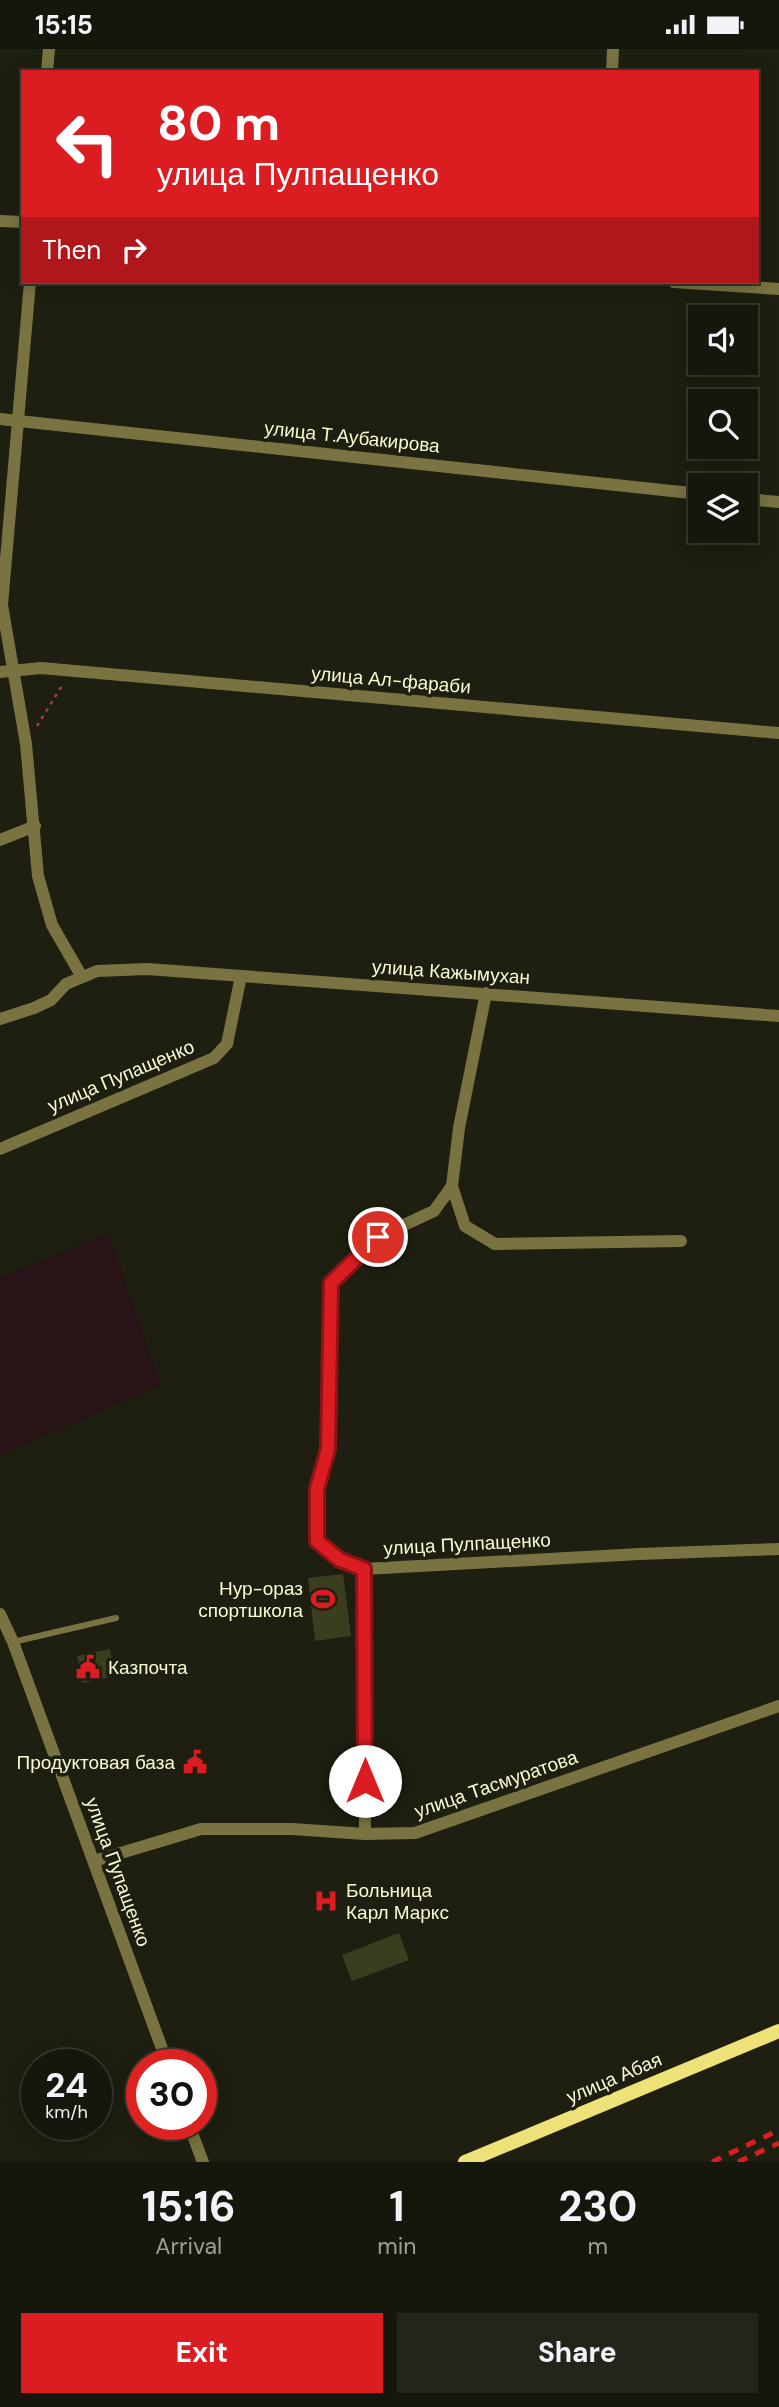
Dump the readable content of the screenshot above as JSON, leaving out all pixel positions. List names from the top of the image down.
{
  "streets": {
    "main road": ["улица Абая"],
    "street": [
      "улица Т.Аубакирова",
      "улица Ал-фараби",
      "улица Кажымухан",
      "улица Пупащенко",
      "улица Пулпащенко",
      "улица Тасмуратова"
    ]
  },
  "crossings": [
    ["улица Кажымухан", "улица Пупащенко"],
    ["улица Пупащенко", "улица Тасмуратова"]
  ],
  "places": {
    "sports": ["Нур-ораз спортшкола"],
    "public building": ["Казпочта", "Продуктовая база"],
    "hospital": ["Больница Карл Маркс"]
  },
  "page": {
    "status": "15:15",
    "turn": ["80 m", "улица Пулпащенко"],
    "then": "Then",
    "speed": "24 km/h",
    "limit": "30",
    "eta": [
      "15:16",
      "Arrival",
      "1",
      "min",
      "230",
      "m"
    ],
    "buttons": ["Exit", "Share"]
  }
}
